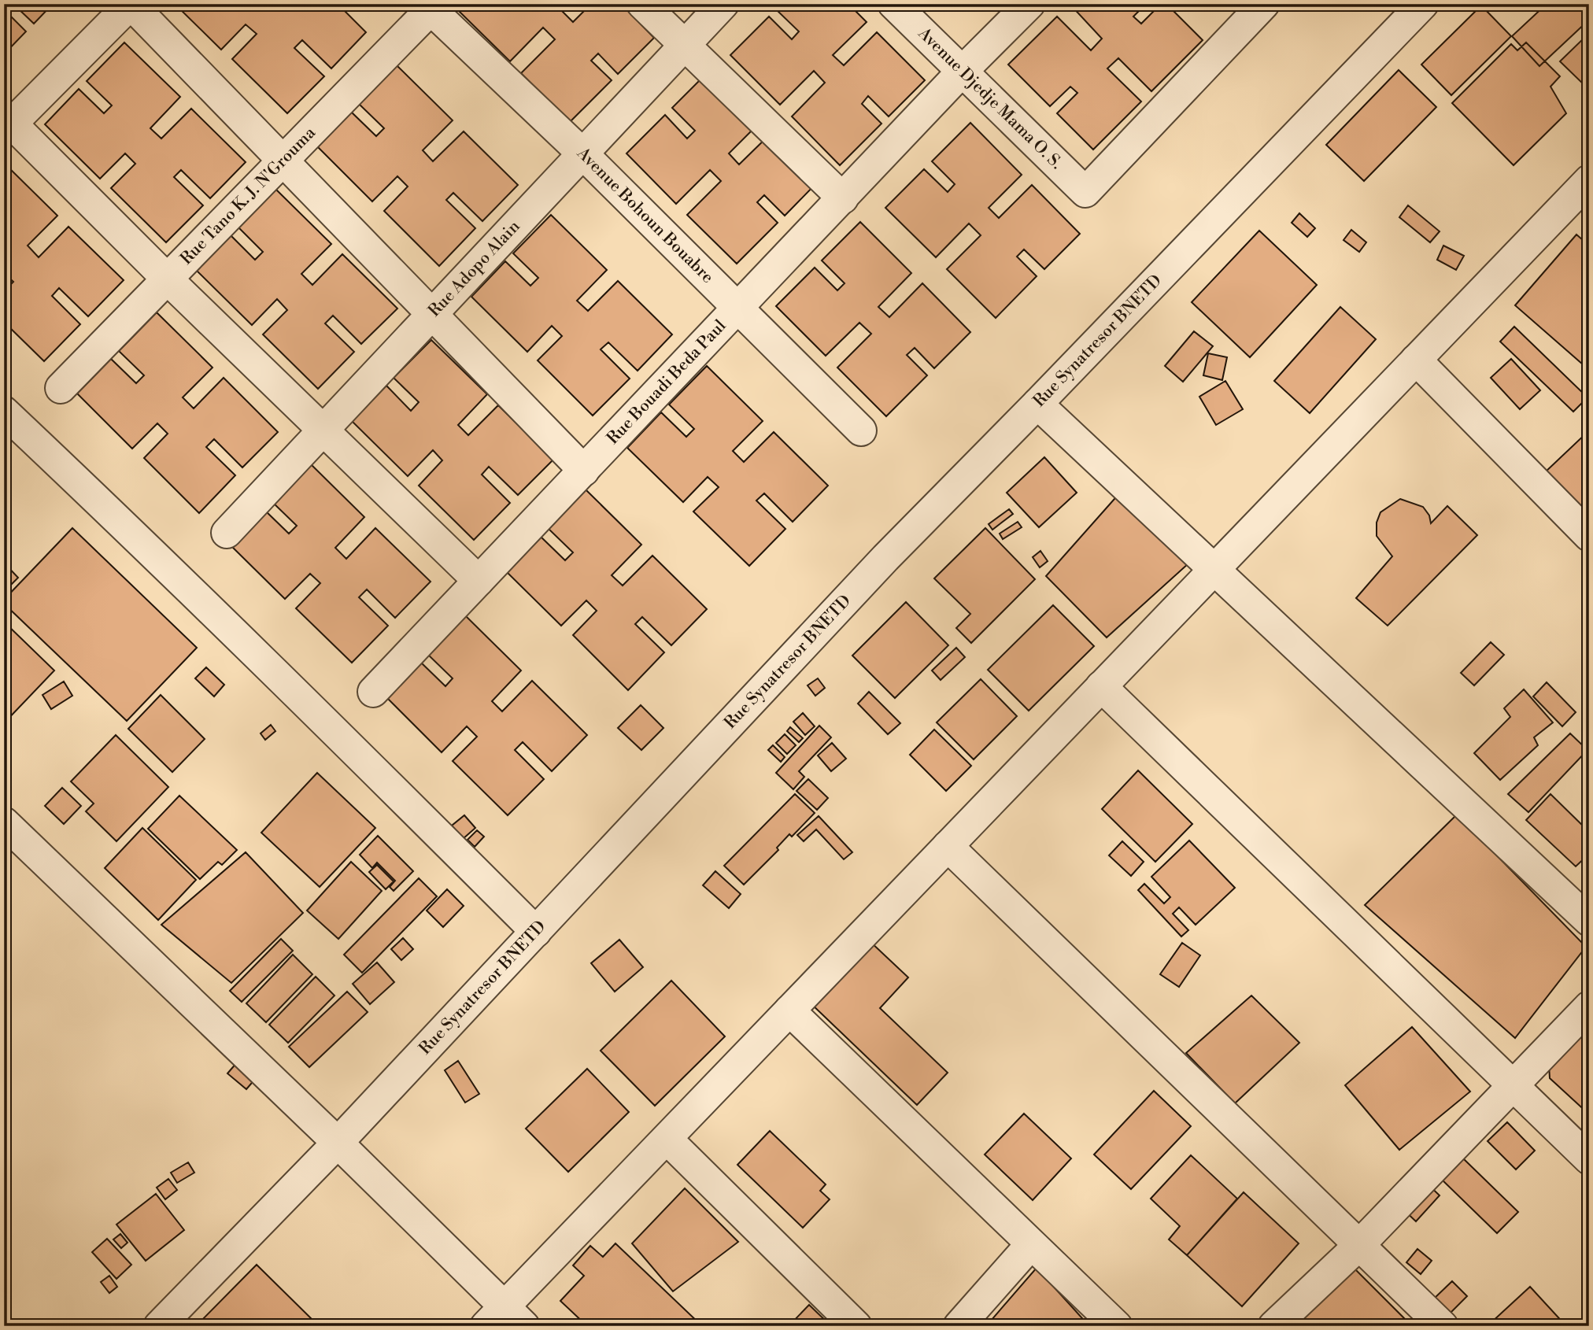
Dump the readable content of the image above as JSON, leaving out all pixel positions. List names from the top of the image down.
{
  "streets": {
    "street": [
      "Avenue Djedje Mama O. S.",
      "Rue Tano K. J. N'Grouma",
      "Avenue Bohoun Bouabre",
      "Rue Adopo Alain",
      "Rue Synatresor BNETD",
      "Rue Bouadi Beda Paul"
    ]
  },
  "crossings": [
    ["Avenue Djedje Mama O. S.", "Rue Bouadi Beda Paul"],
    ["Rue Tano K. J. N'Grouma", "Avenue Bohoun Bouabre"],
    ["Avenue Bohoun Bouabre", "Rue Adopo Alain"],
    ["Avenue Bohoun Bouabre", "Rue Bouadi Beda Paul"]
  ]
}
